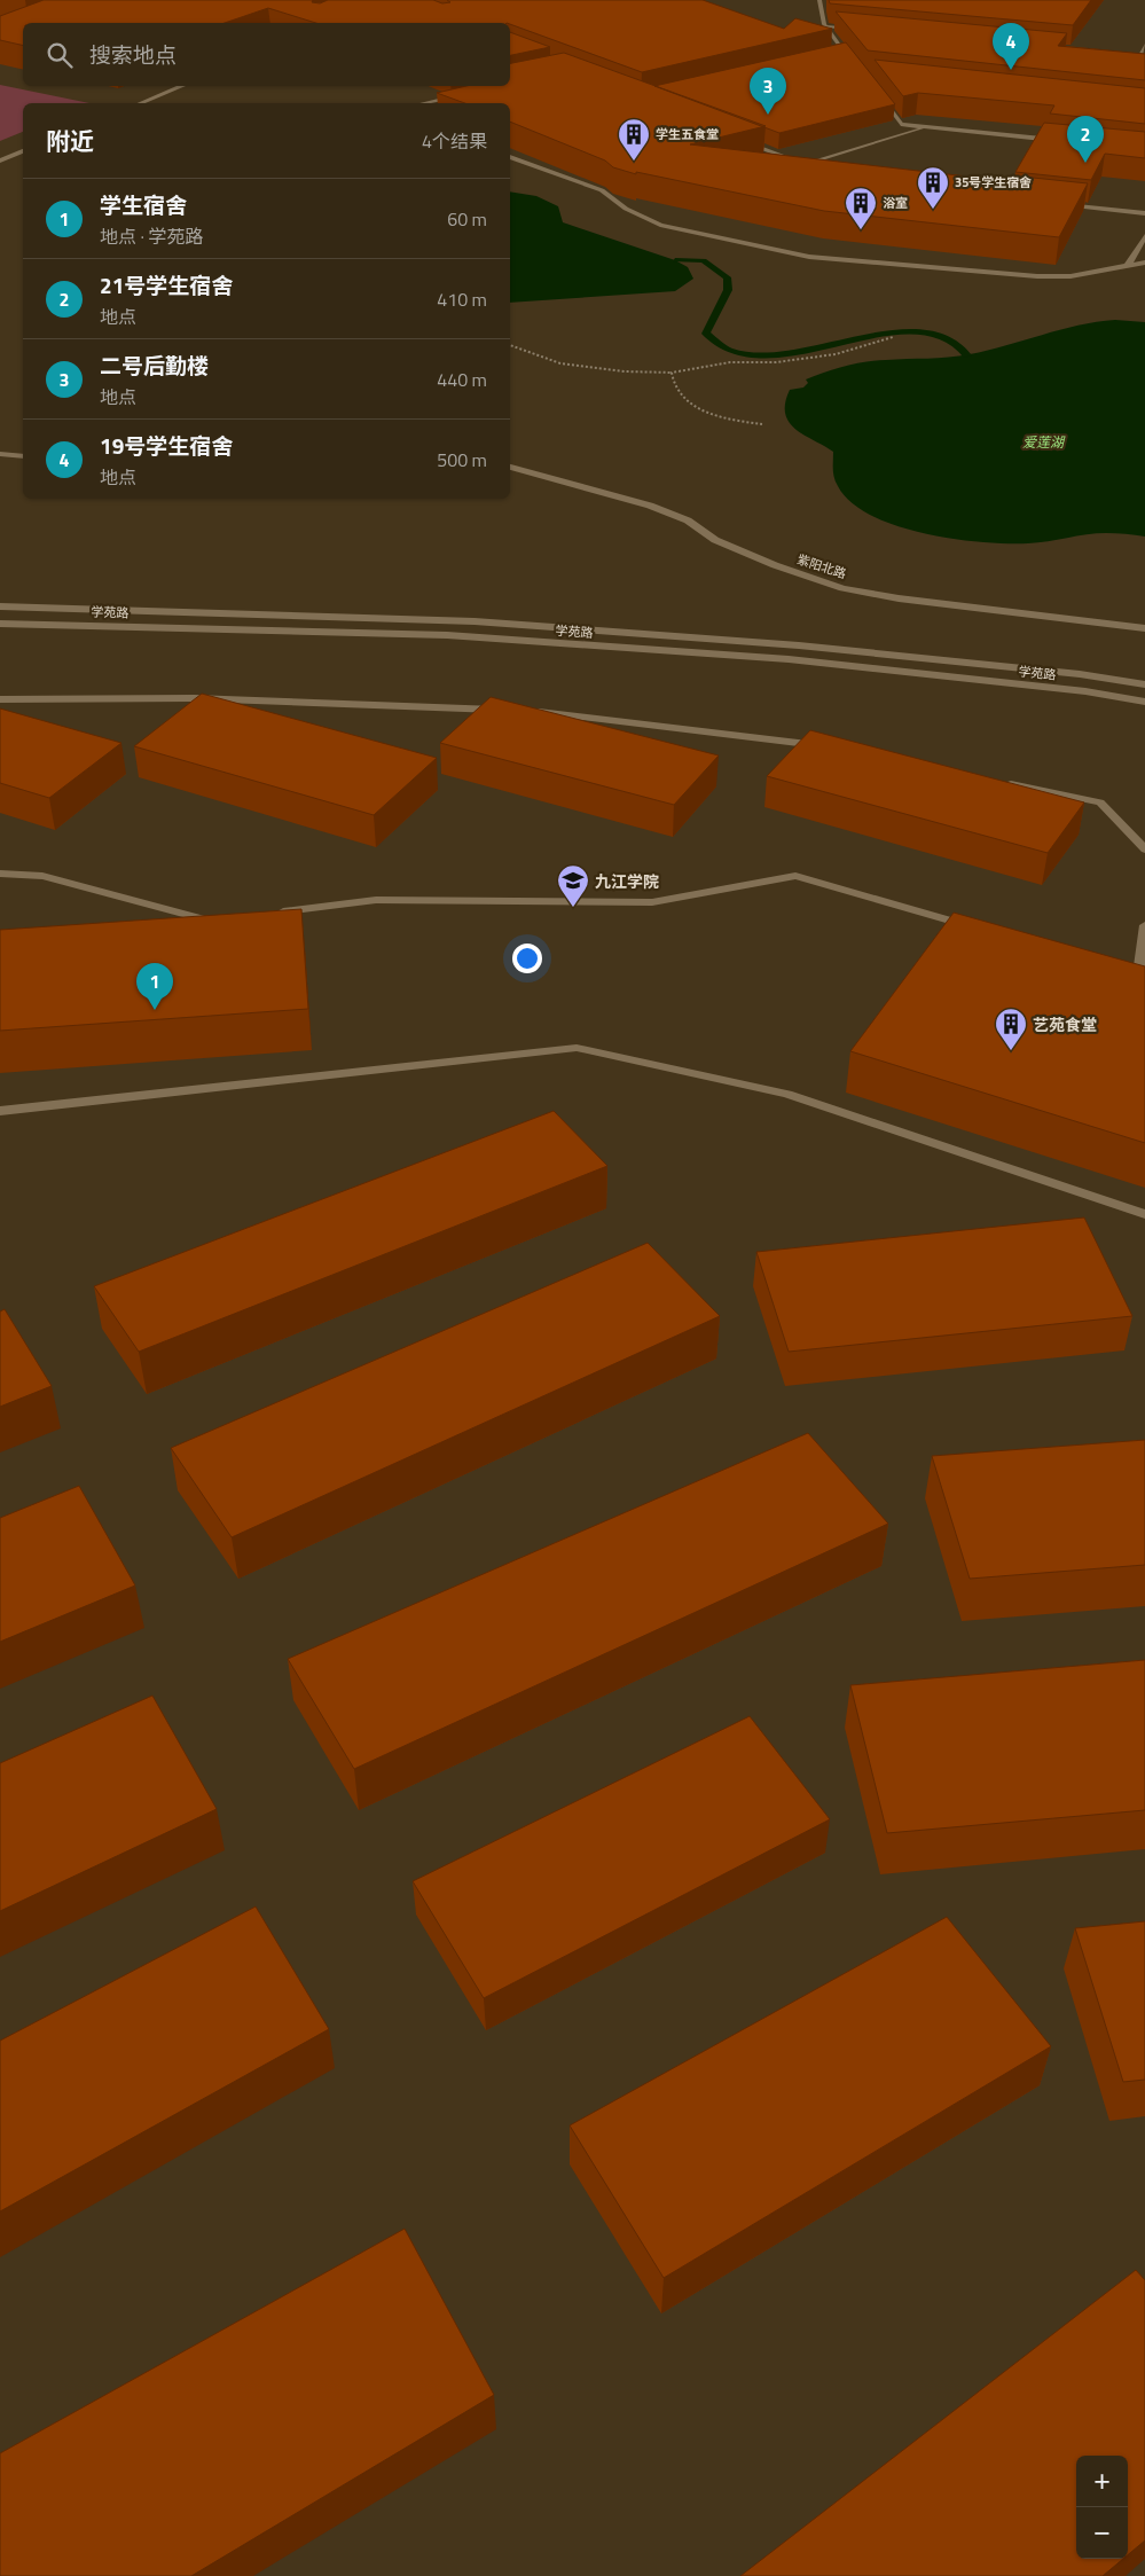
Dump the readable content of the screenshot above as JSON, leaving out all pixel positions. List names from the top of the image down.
{
  "streets": {
    "street": ["紫阳北路", "学苑路"]
  },
  "water": ["爱莲湖"],
  "places": {
    "building": [
      "学生五食堂",
      "35号学生宿舍",
      "浴室",
      "艺苑食堂"
    ],
    "school or university": ["九江学院"]
  },
  "page": {
    "pins": [
      "4",
      "3",
      "2",
      "1"
    ],
    "search": "搜索地点",
    "heading": ["附近", "4个结果"],
    "list": [
      {
        "mark": "1",
        "name": "学生宿舍",
        "note": "地点 · 学苑路",
        "value": "60 m"
      },
      {
        "mark": "2",
        "name": "21号学生宿舍",
        "note": "地点",
        "value": "410 m"
      },
      {
        "mark": "3",
        "name": "二号后勤楼",
        "note": "地点",
        "value": "440 m"
      },
      {
        "mark": "4",
        "name": "19号学生宿舍",
        "note": "地点",
        "value": "500 m"
      }
    ],
    "map_buttons": ["+", "−"]
  }
}
